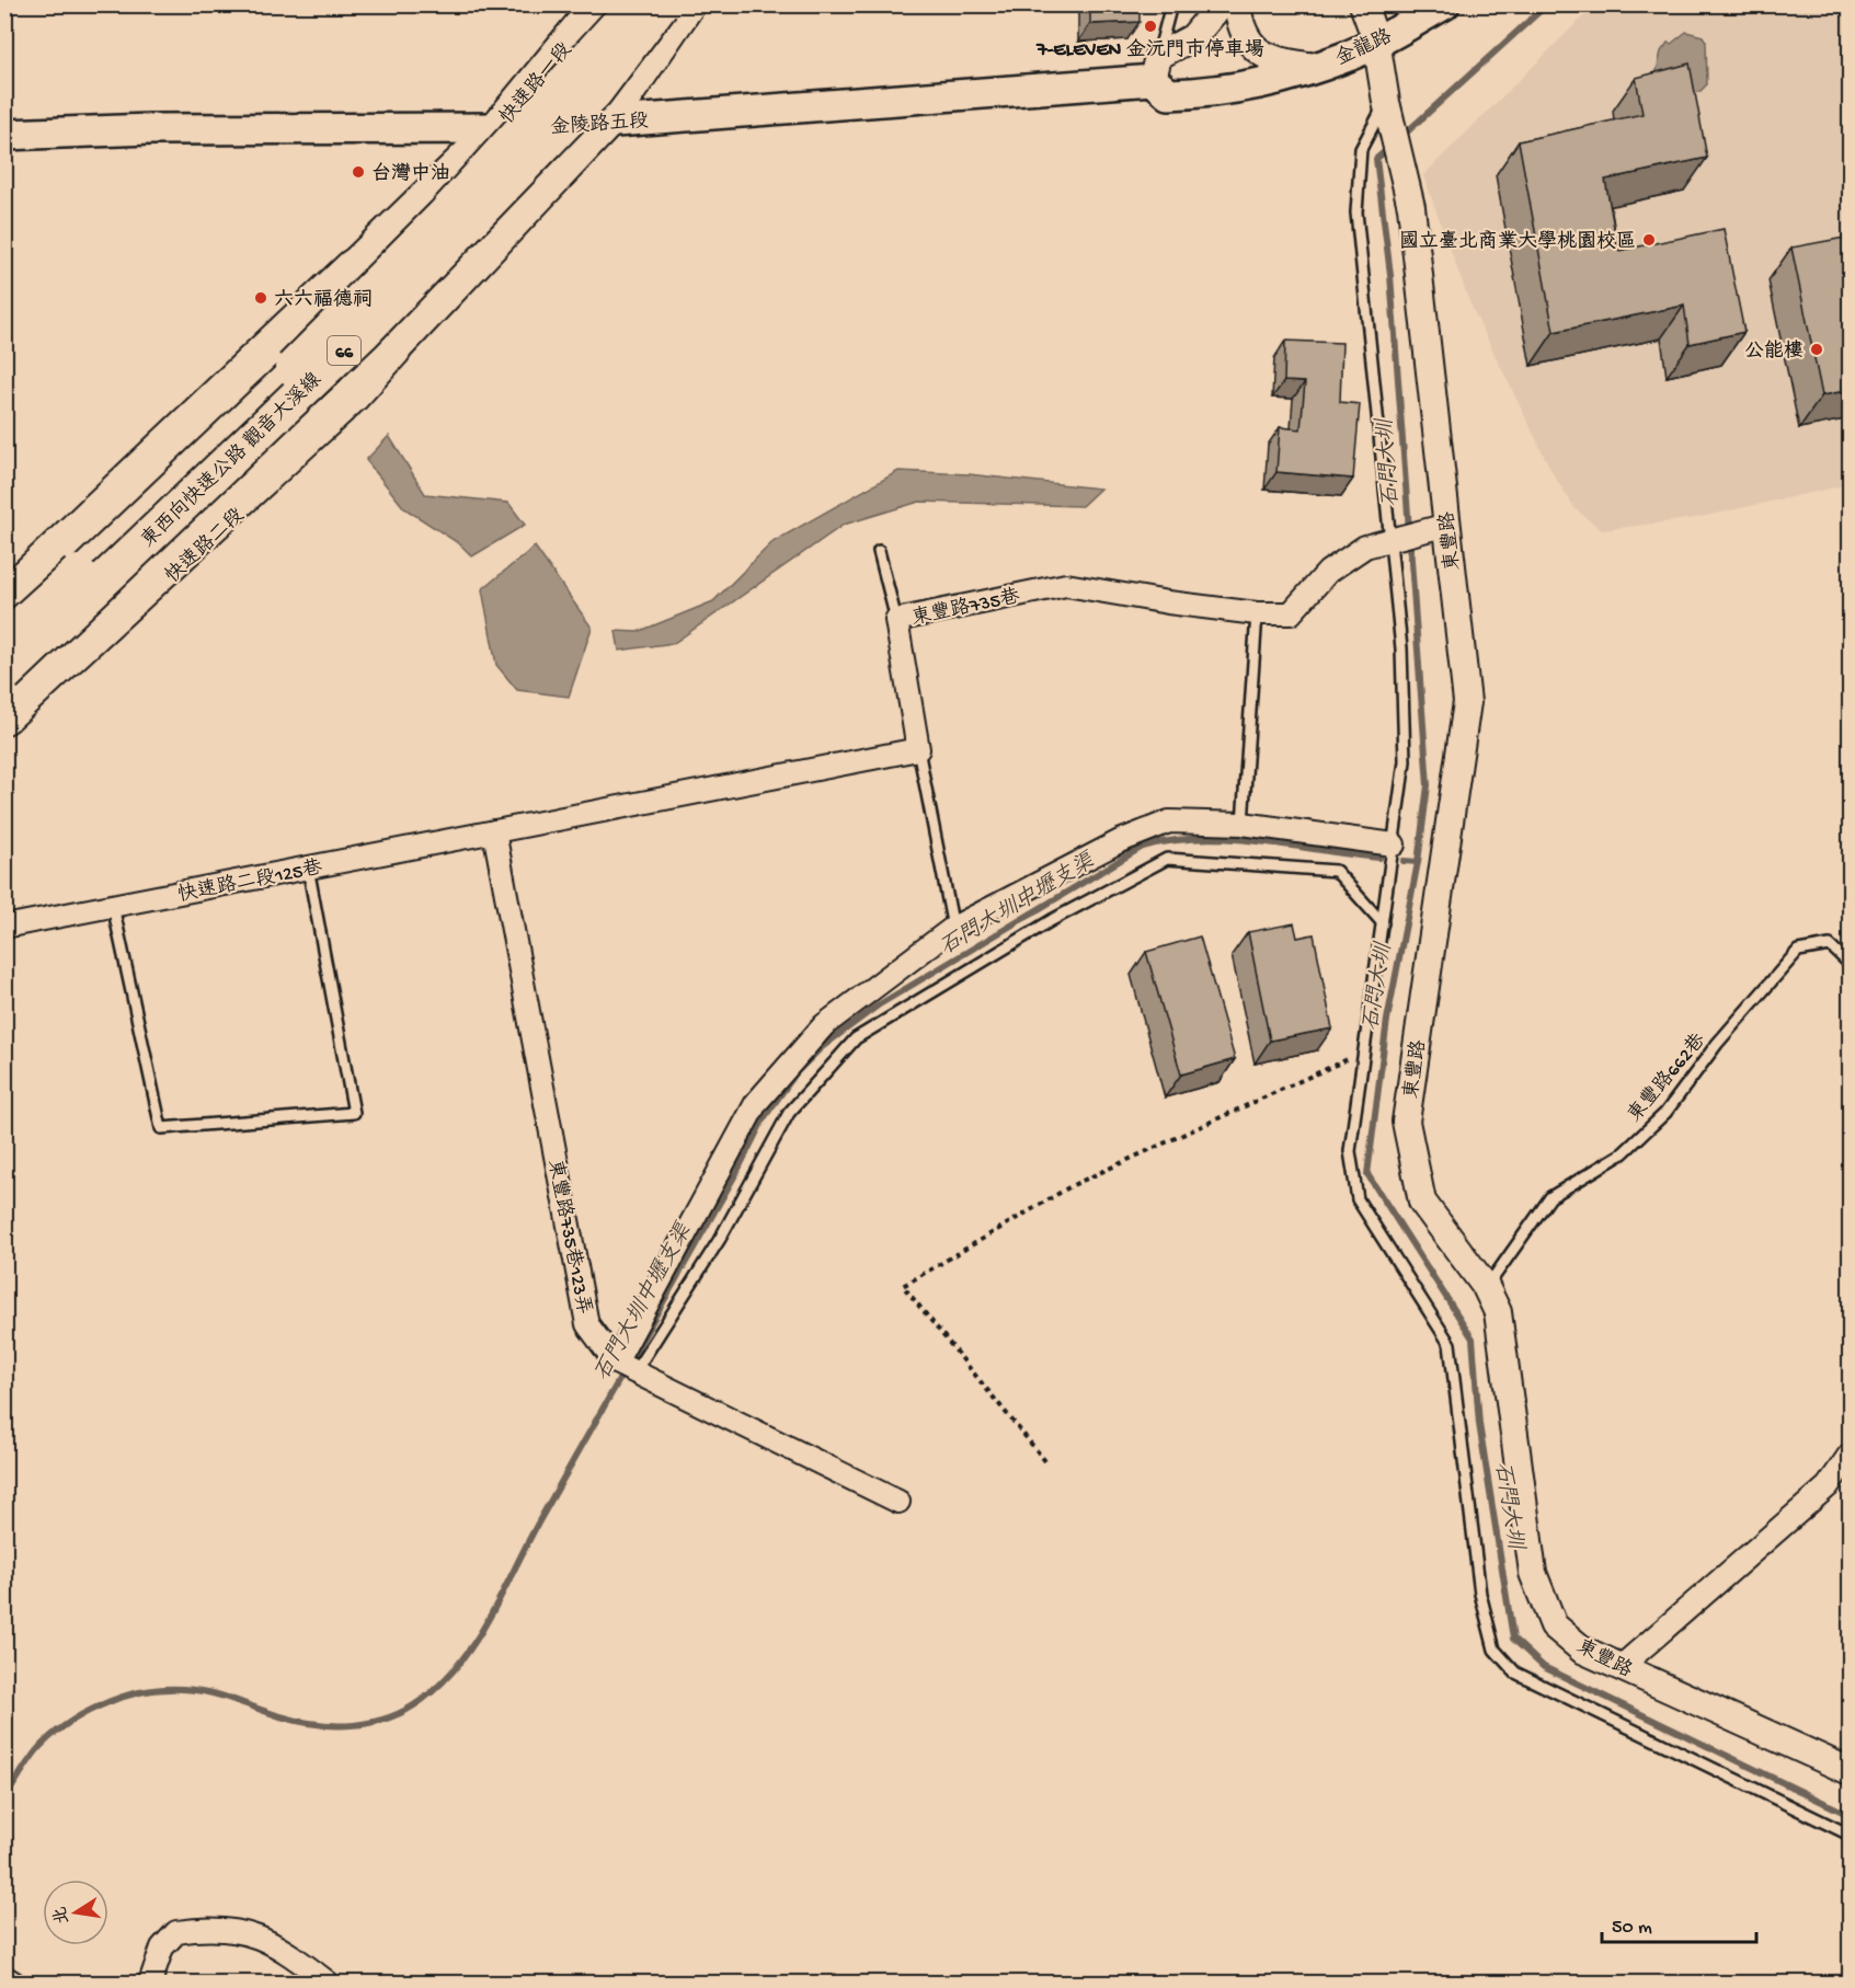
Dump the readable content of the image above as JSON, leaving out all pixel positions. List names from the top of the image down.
{
  "streets": {
    "highway": ["66", "東西向快速公路 觀音大溪線"],
    "main road": [
      "金龍路",
      "快速路一段",
      "金陵路五段",
      "快速路二段"
    ],
    "street": [
      "東豐路",
      "東豐路735巷",
      "快速路二段125巷",
      "東豐路735巷123弄"
    ],
    "lane": ["東豐路662巷"]
  },
  "crossings": [
    ["金龍路", "金陵路五段"],
    ["快速路一段", "金陵路五段"],
    ["快速路一段", "66"],
    ["金陵路五段", "66"],
    ["金陵路五段", "快速路二段"],
    ["66", "快速路二段"],
    ["東豐路", "東豐路735巷"],
    ["東豐路", "東豐路662巷"],
    ["快速路二段125巷", "東豐路735巷123弄"]
  ],
  "water": ["石門大圳", "石門大圳中壢支渠"],
  "places": [
    "7-ELEVEN 金沅門市停車場",
    "台灣中油",
    "國立臺北商業大學桃園校區",
    "六六福德祠",
    "公能樓"
  ],
  "scale_bar": "50 m",
  "north": "left"
}
